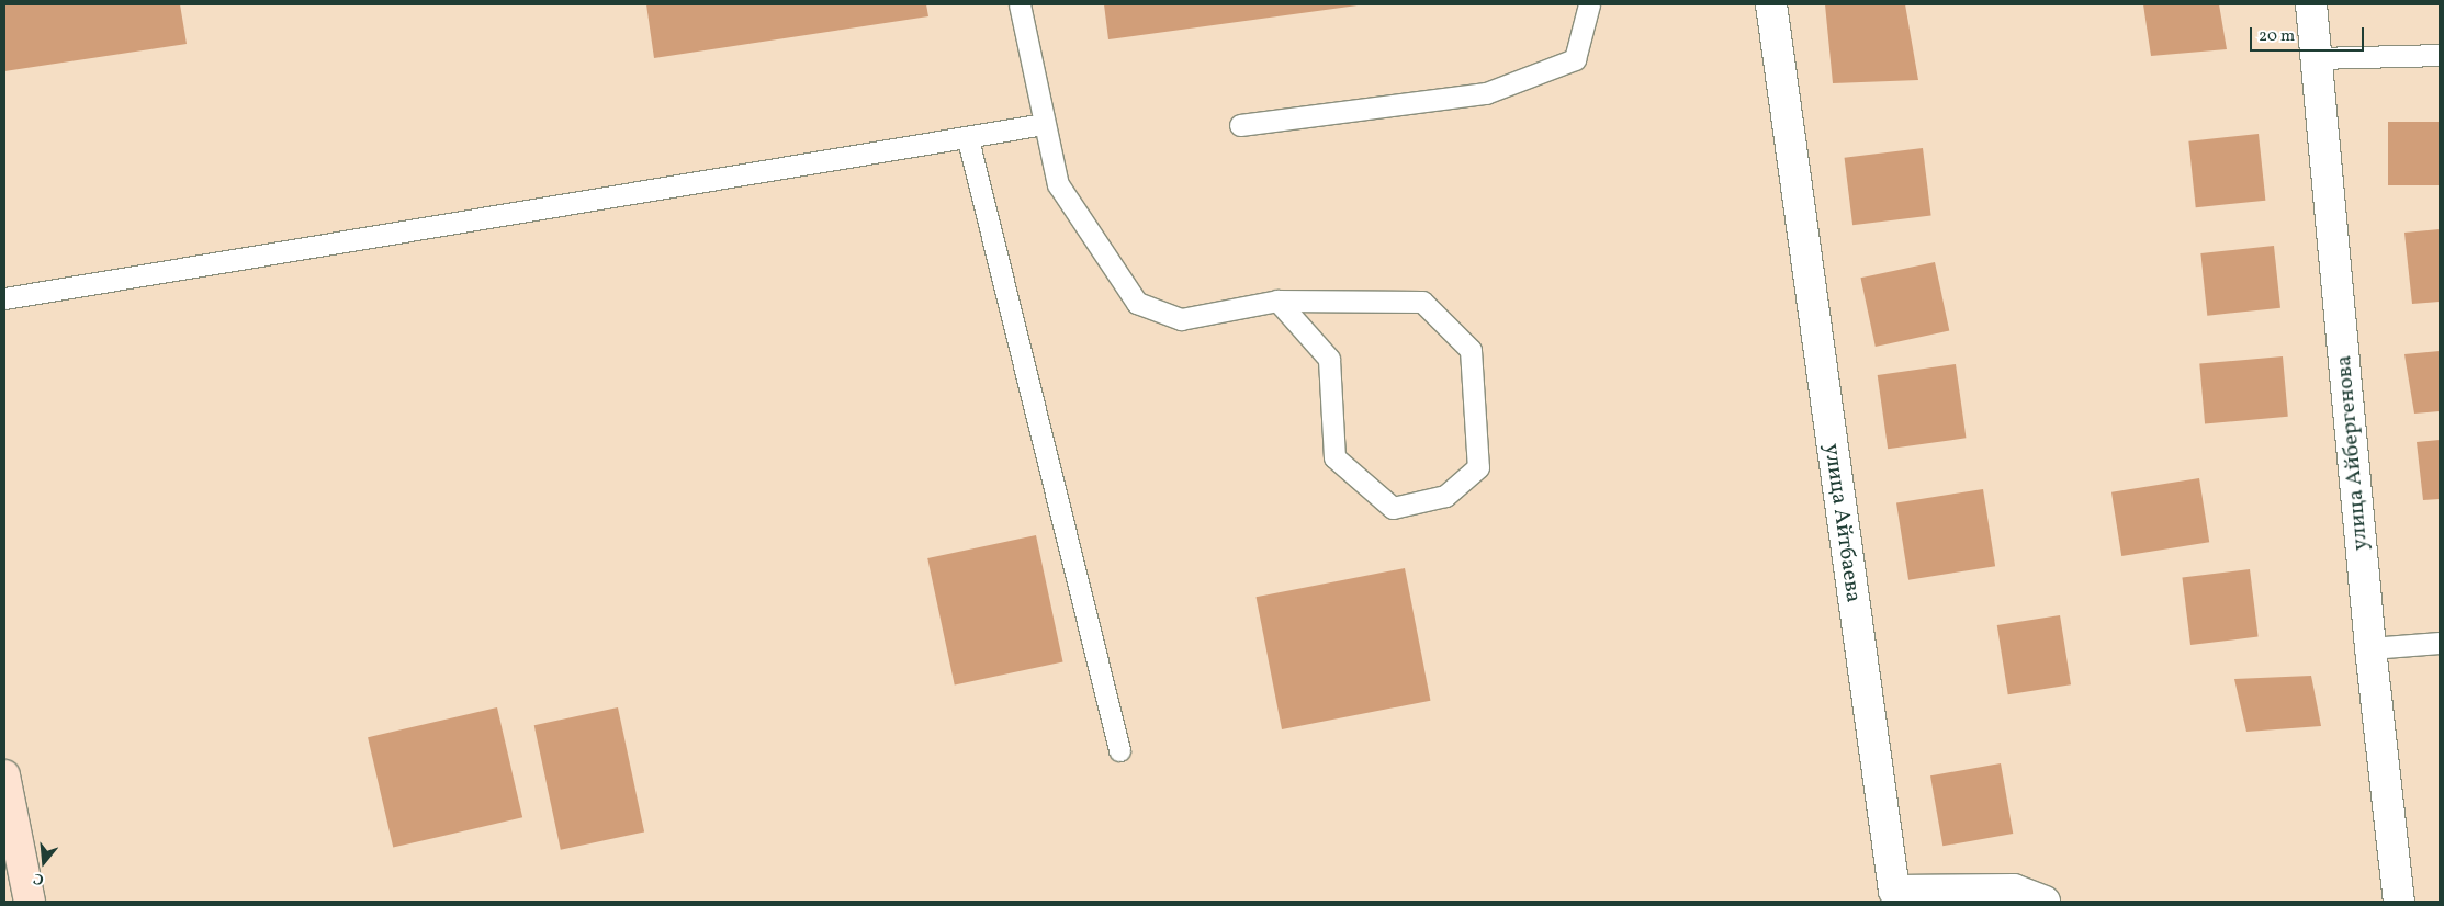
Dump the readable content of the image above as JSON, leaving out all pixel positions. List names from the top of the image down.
{
  "streets": {
    "street": ["улица Айбергенова", "улица Айтбаева"]
  },
  "scale_bar": "20 m",
  "north": "bottom"
}
